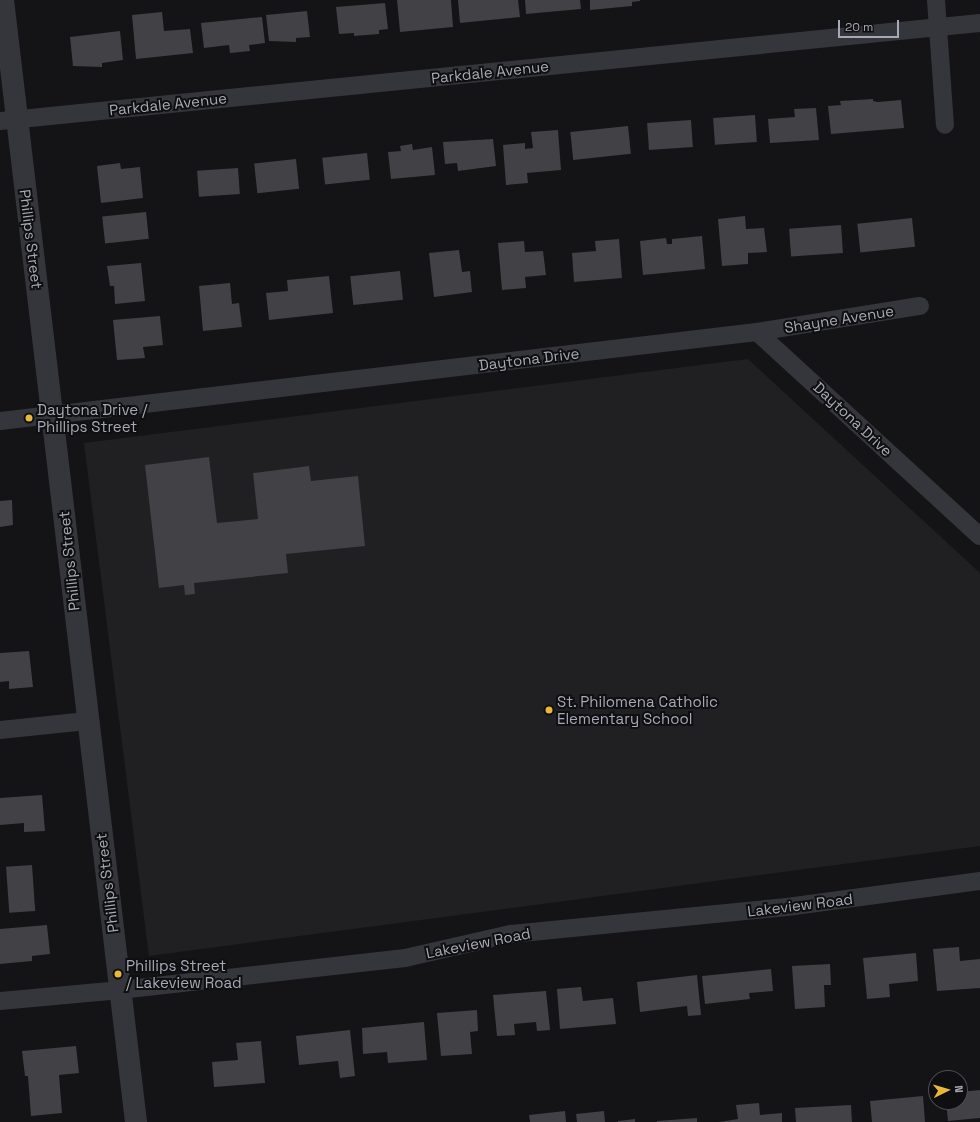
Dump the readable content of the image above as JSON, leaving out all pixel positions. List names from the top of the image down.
{
  "streets": {
    "street": [
      "Parkdale Avenue",
      "Phillips Street",
      "Shayne Avenue",
      "Daytona Drive",
      "Lakeview Road"
    ]
  },
  "crossings": [
    ["Parkdale Avenue", "Phillips Street"],
    ["Phillips Street", "Daytona Drive"],
    ["Phillips Street", "Lakeview Road"],
    ["Shayne Avenue", "Daytona Drive"]
  ],
  "places": ["Daytona Drive / Phillips Street", "St. Philomena Catholic Elementary School", "Phillips Street / Lakeview Road"],
  "scale_bar": "20 m",
  "north": "right"
}
